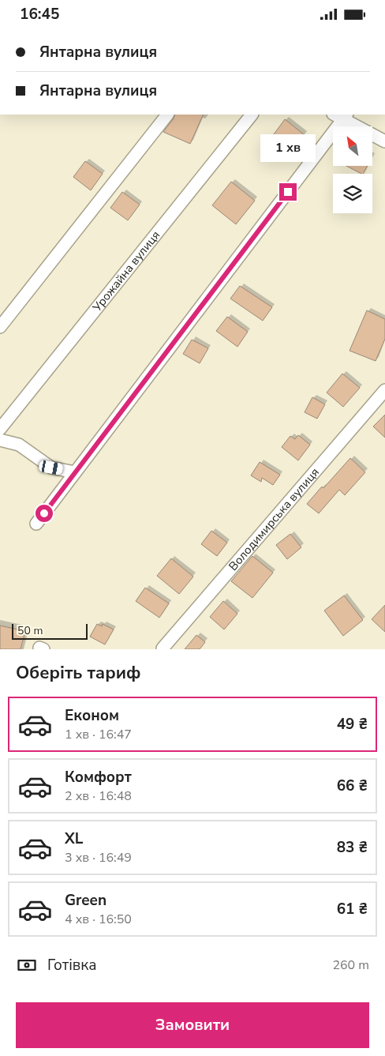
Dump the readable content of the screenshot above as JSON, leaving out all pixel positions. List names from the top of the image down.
{
  "streets": {
    "street": ["Урожайна вулиця", "Володимирська вулиця"]
  },
  "scale_bar": "50 m",
  "north": "top left",
  "page": {
    "status": "16:45",
    "banner": ["Янтарна вулиця", "Янтарна вулиця"],
    "bubble": "1 хв",
    "scale": "50 m",
    "heading": "Оберіть тариф",
    "list": [
      {
        "name": "Економ",
        "note": "1 хв · 16:47",
        "value": "49 ₴"
      },
      {
        "name": "Комфорт",
        "note": "2 хв · 16:48",
        "value": "66 ₴"
      },
      {
        "name": "XL",
        "note": "3 хв · 16:49",
        "value": "83 ₴"
      },
      {
        "name": "Green",
        "note": "4 хв · 16:50",
        "value": "61 ₴"
      }
    ],
    "pay": ["Готівка", "260 m"],
    "buttons": "Замовити"
  }
}
